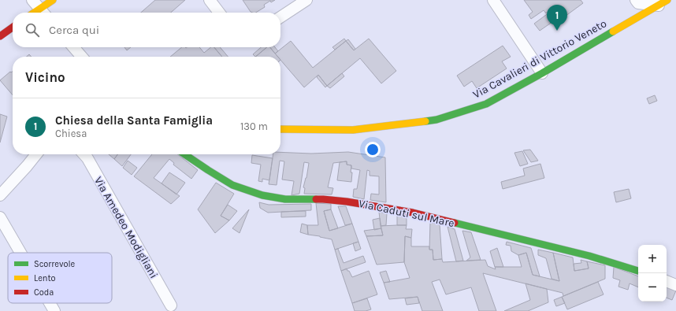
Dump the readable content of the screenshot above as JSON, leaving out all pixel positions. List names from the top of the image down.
{
  "streets": {
    "street": ["Via Cavalieri di Vittorio Veneto", "Via Caduti sul Mare", "Via Amedeo Modigliani"]
  },
  "legend": ["Scorrevole", "Lento", "Coda"],
  "page": {
    "pins": "1",
    "search": "Cerca qui",
    "heading": "Vicino",
    "list": [
      {
        "mark": "1",
        "name": "Chiesa della Santa Famiglia",
        "note": "Chiesa",
        "value": "130 m"
      }
    ],
    "map_buttons": ["+", "−"]
  }
}
